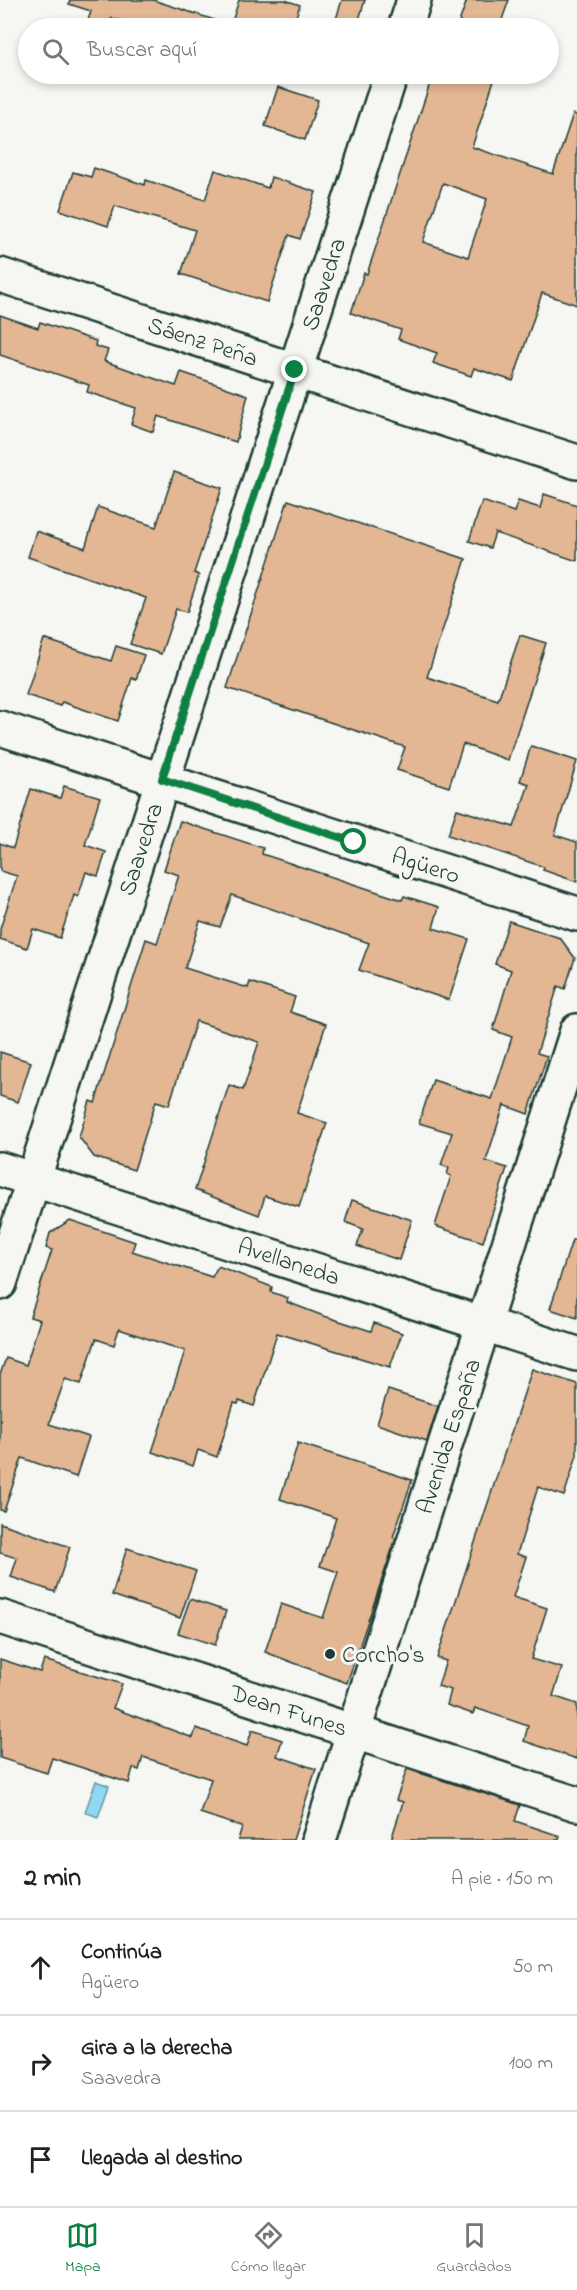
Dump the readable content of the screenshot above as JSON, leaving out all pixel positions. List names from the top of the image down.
{
  "streets": {
    "street": [
      "Saavedra",
      "Sáenz Peña",
      "Agüero",
      "Avellaneda",
      "Avenida España",
      "Dean Funes"
    ]
  },
  "crossings": [
    ["Saavedra", "Sáenz Peña"],
    ["Saavedra", "Agüero"],
    ["Saavedra", "Avellaneda"],
    ["Avellaneda", "Avenida España"],
    ["Avenida España", "Dean Funes"]
  ],
  "places": ["Corcho's"],
  "page": {
    "search": "Buscar aquí",
    "heading": ["2 min", "A pie · 150 m"],
    "list": [
      ["Continúa", "Agüero", "50 m"],
      ["Gira a la derecha", "Saavedra", "100 m"],
      "Llegada al destino"
    ],
    "nav": ["Mapa", "Cómo llegar", "Guardados"]
  }
}
